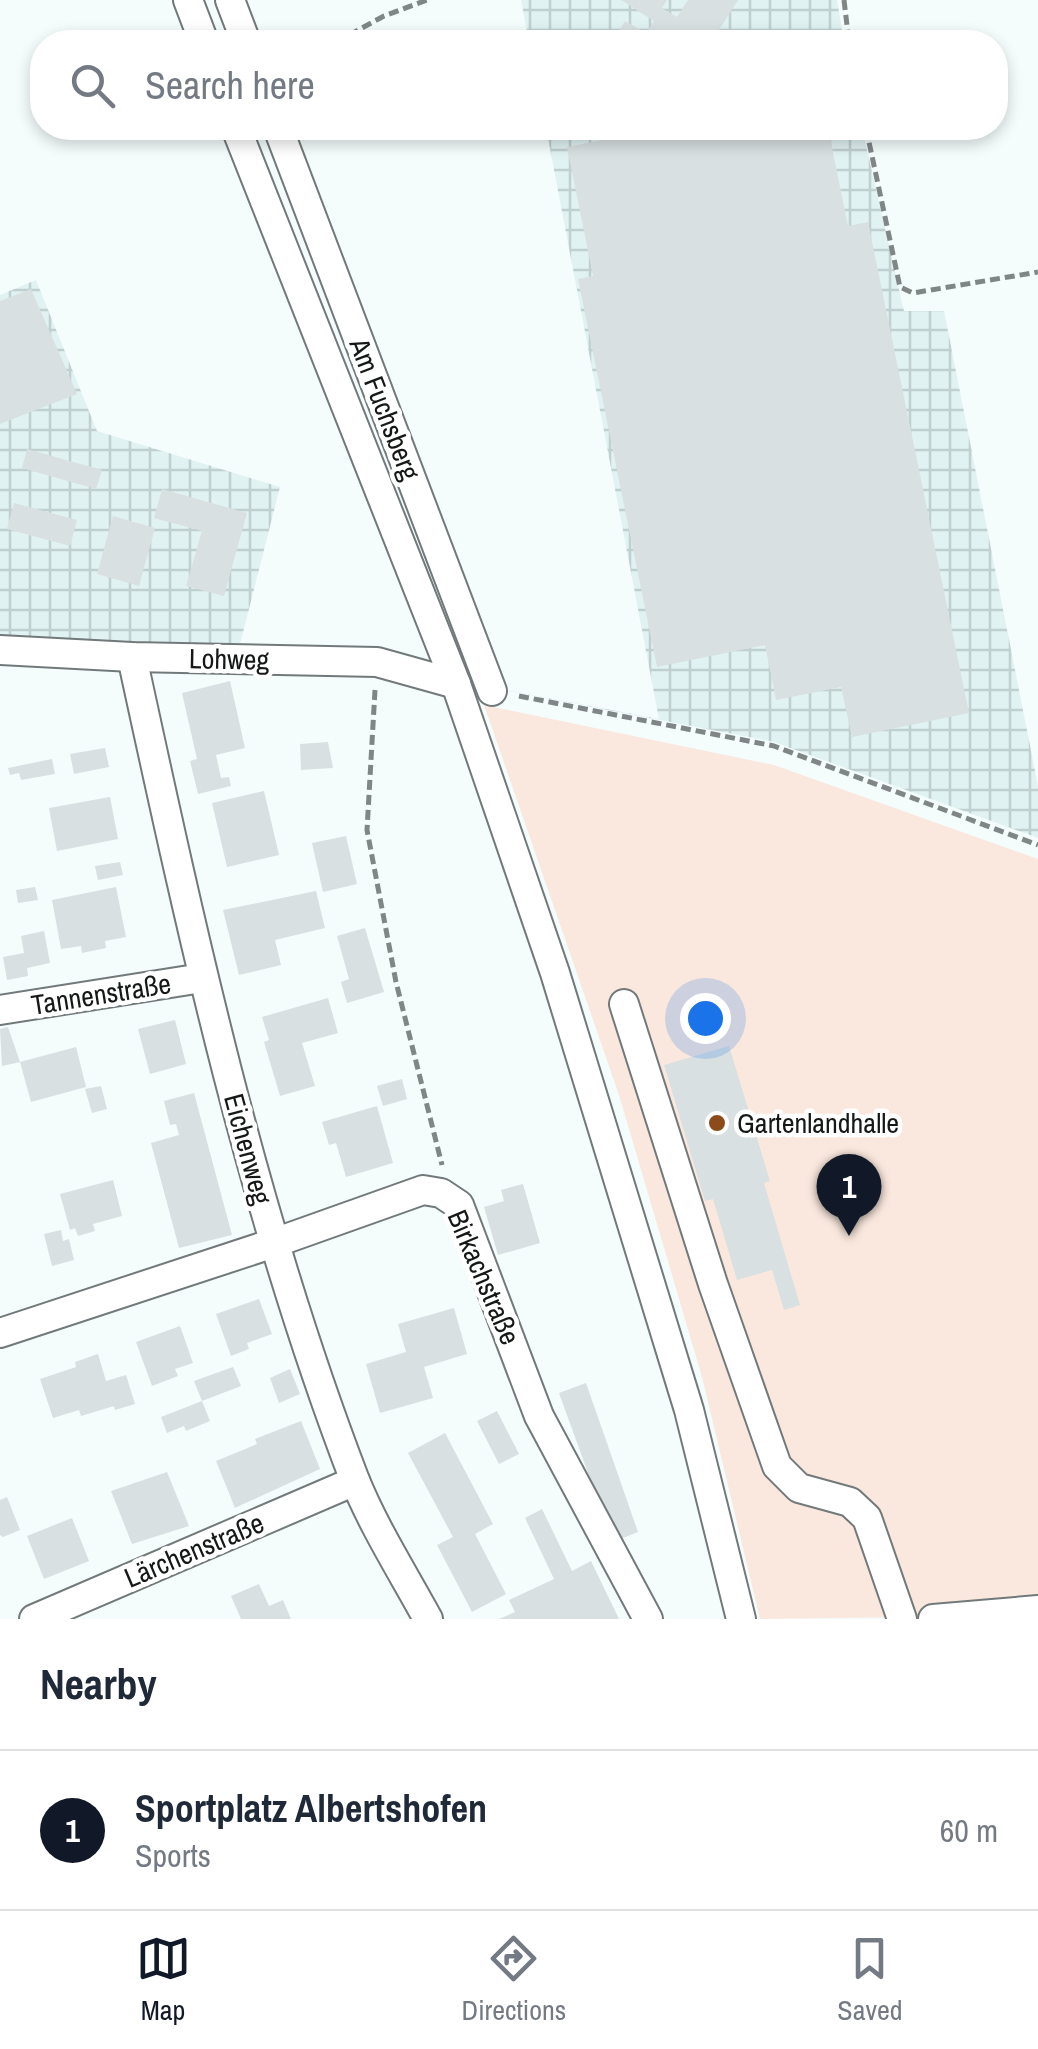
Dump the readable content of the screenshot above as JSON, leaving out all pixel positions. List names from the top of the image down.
{
  "streets": {
    "street": [
      "Am Fuchsberg",
      "Lohweg",
      "Tannenstraße",
      "Eichenweg",
      "Birkachstraße",
      "Lärchenstraße"
    ]
  },
  "crossings": [
    ["Lohweg", "Eichenweg"],
    ["Tannenstraße", "Eichenweg"],
    ["Eichenweg", "Birkachstraße"],
    ["Eichenweg", "Lärchenstraße"]
  ],
  "places": ["Gartenlandhalle"],
  "page": {
    "search": "Search here",
    "pins": "1",
    "heading": "Nearby",
    "list": [
      {
        "mark": "1",
        "name": "Sportplatz Albertshofen",
        "note": "Sports",
        "value": "60 m"
      }
    ],
    "nav": ["Map", "Directions", "Saved"]
  }
}
